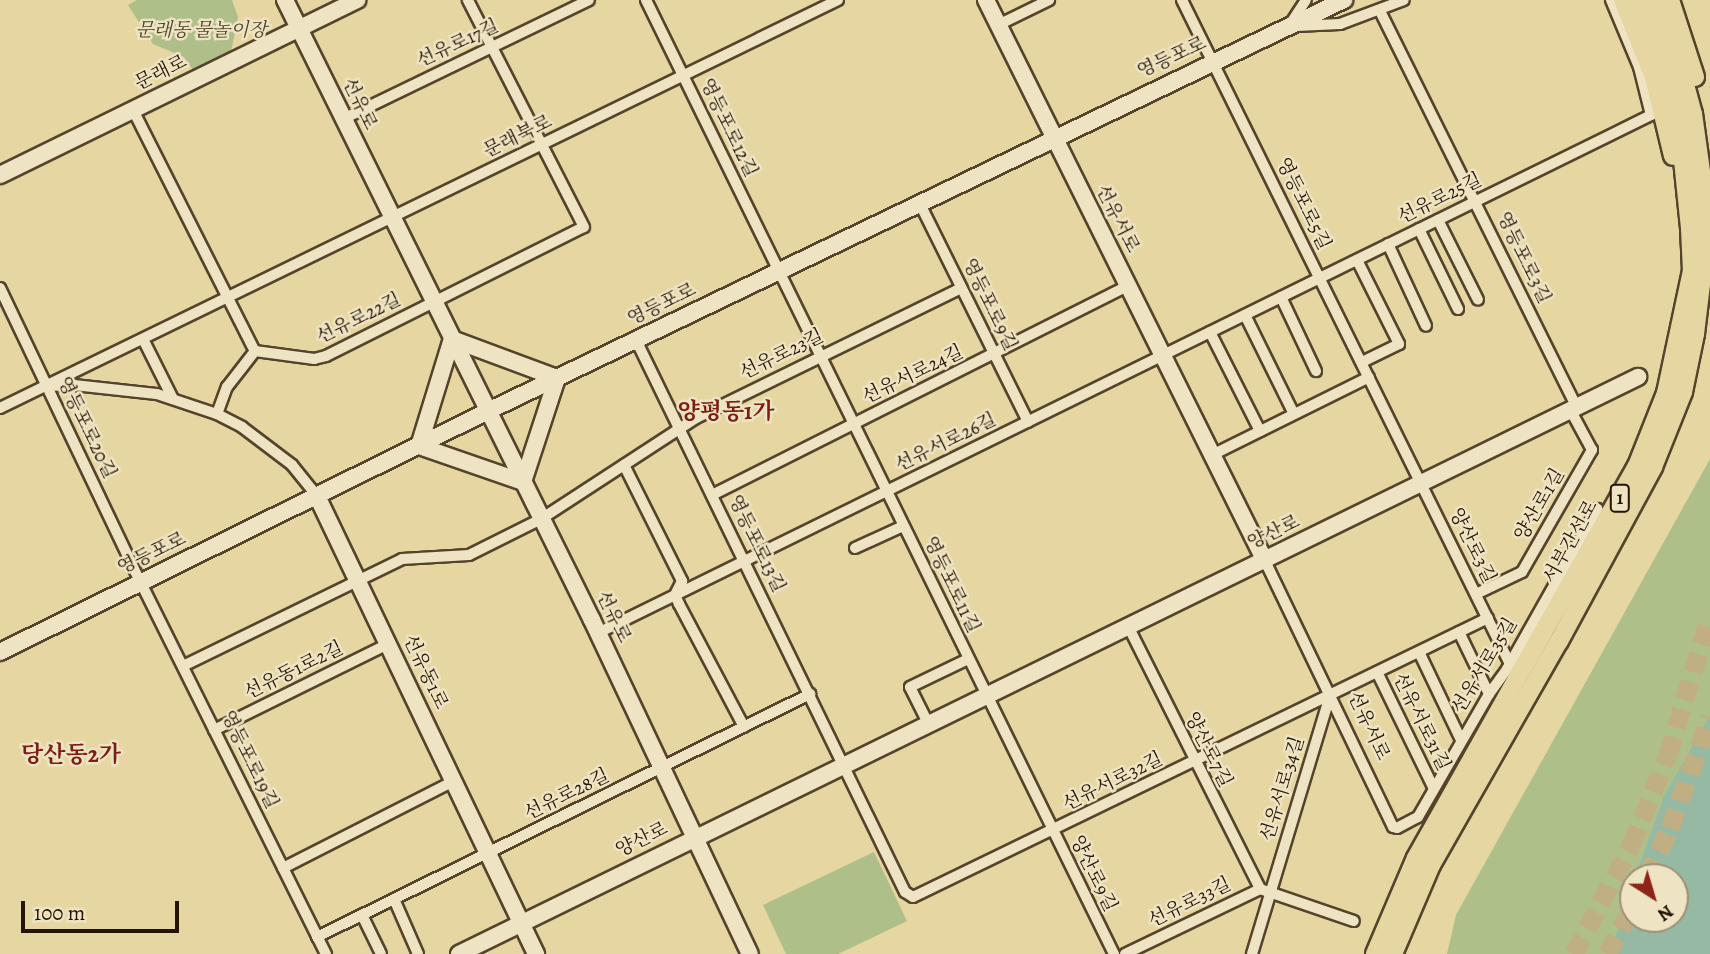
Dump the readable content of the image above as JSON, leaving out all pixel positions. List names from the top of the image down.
{
  "streets": {
    "main road": [
      "영등포로",
      "문래로",
      "선유로",
      "선유서로",
      "1",
      "양산로",
      "서부간선로",
      "선유동1로"
    ],
    "street": [
      "선유로17길",
      "영등포로12길",
      "문래북로",
      "선유로25길",
      "영등포로5길",
      "영등포로3길",
      "영등포로9길",
      "선유로22길",
      "선유로23길",
      "선유서로24길",
      "영등포로20길",
      "선유서로26길",
      "양산로1길",
      "영등포로13길",
      "양산로3길",
      "영등포로11길",
      "선유서로35길",
      "선유동1로2길",
      "선유서로31길",
      "양산로7길",
      "영등포로19길",
      "선유서로32길",
      "선유서로34길",
      "선유로28길",
      "양산로9길",
      "선유로33길"
    ]
  },
  "crossings": [
    ["선유로17길", "선유로"],
    ["영등포로", "선유로"],
    ["영등포로", "영등포로12길"],
    ["영등포로", "영등포로5길"],
    ["영등포로", "선유서로"],
    ["영등포로", "영등포로9길"],
    ["영등포로", "영등포로20길"],
    ["영등포로", "영등포로13길"],
    ["영등포로", "영등포로11길"],
    ["영등포로", "선유동1로"],
    ["영등포로", "영등포로19길"],
    ["문래로", "선유로"],
    ["문래로", "문래북로"],
    ["선유로", "문래북로"],
    ["선유로", "선유로22길"],
    ["선유로", "선유로23길"],
    ["선유로", "양산로"],
    ["선유로", "선유로28길"],
    ["영등포로12길", "문래북로"],
    ["영등포로12길", "영등포로11길"],
    ["문래북로", "영등포로20길"],
    ["선유로25길", "영등포로5길"],
    ["선유로25길", "선유서로"],
    ["선유로25길", "영등포로3길"],
    ["선유로25길", "선유서로26길"],
    ["영등포로5길", "양산로"],
    ["영등포로5길", "양산로3길"],
    ["선유서로", "선유서로24길"],
    ["선유서로", "선유서로26길"],
    ["선유서로", "양산로"],
    ["선유서로", "선유서로35길"],
    ["선유서로", "선유서로31길"],
    ["선유서로", "선유서로32길"],
    ["선유서로", "선유서로34길"],
    ["영등포로3길", "양산로1길"],
    ["영등포로3길", "양산로"],
    ["영등포로9길", "선유로23길"],
    ["영등포로9길", "선유서로24길"],
    ["영등포로9길", "선유서로26길"],
    ["선유로23길", "영등포로13길"],
    ["선유로23길", "영등포로11길"],
    ["선유로23길", "선유동1로"],
    ["선유서로24길", "영등포로13길"],
    ["선유서로24길", "영등포로11길"],
    ["영등포로20길", "영등포로19길"],
    ["선유서로26길", "영등포로13길"],
    ["선유서로26길", "영등포로11길"],
    ["양산로1길", "양산로"],
    ["양산로1길", "양산로3길"],
    ["양산로", "영등포로13길"],
    ["양산로", "양산로3길"],
    ["양산로", "영등포로11길"],
    ["양산로", "선유동1로"],
    ["양산로", "양산로7길"],
    ["양산로", "선유서로32길"],
    ["양산로", "양산로9길"],
    ["영등포로13길", "선유서로32길"],
    ["영등포로13길", "선유로28길"],
    ["양산로3길", "선유서로35길"],
    ["양산로3길", "선유서로31길"],
    ["영등포로11길", "양산로9길"],
    ["선유서로35길", "선유서로31길"],
    ["선유동1로2길", "선유동1로"],
    ["선유동1로2길", "영등포로19길"],
    ["선유동1로", "선유로28길"],
    ["선유서로31길", "선유서로32길"],
    ["선유서로31길", "선유서로34길"],
    ["양산로7길", "선유서로32길"],
    ["양산로7길", "선유서로34길"],
    ["양산로7길", "선유로33길"],
    ["선유서로32길", "선유서로34길"],
    ["선유서로32길", "양산로9길"],
    ["선유서로34길", "선유로33길"]
  ],
  "districts": ["양평동1가", "당산동2가"],
  "parks": ["문래동 물놀이장"],
  "scale_bar": "100 m",
  "north": "bottom right"
}
